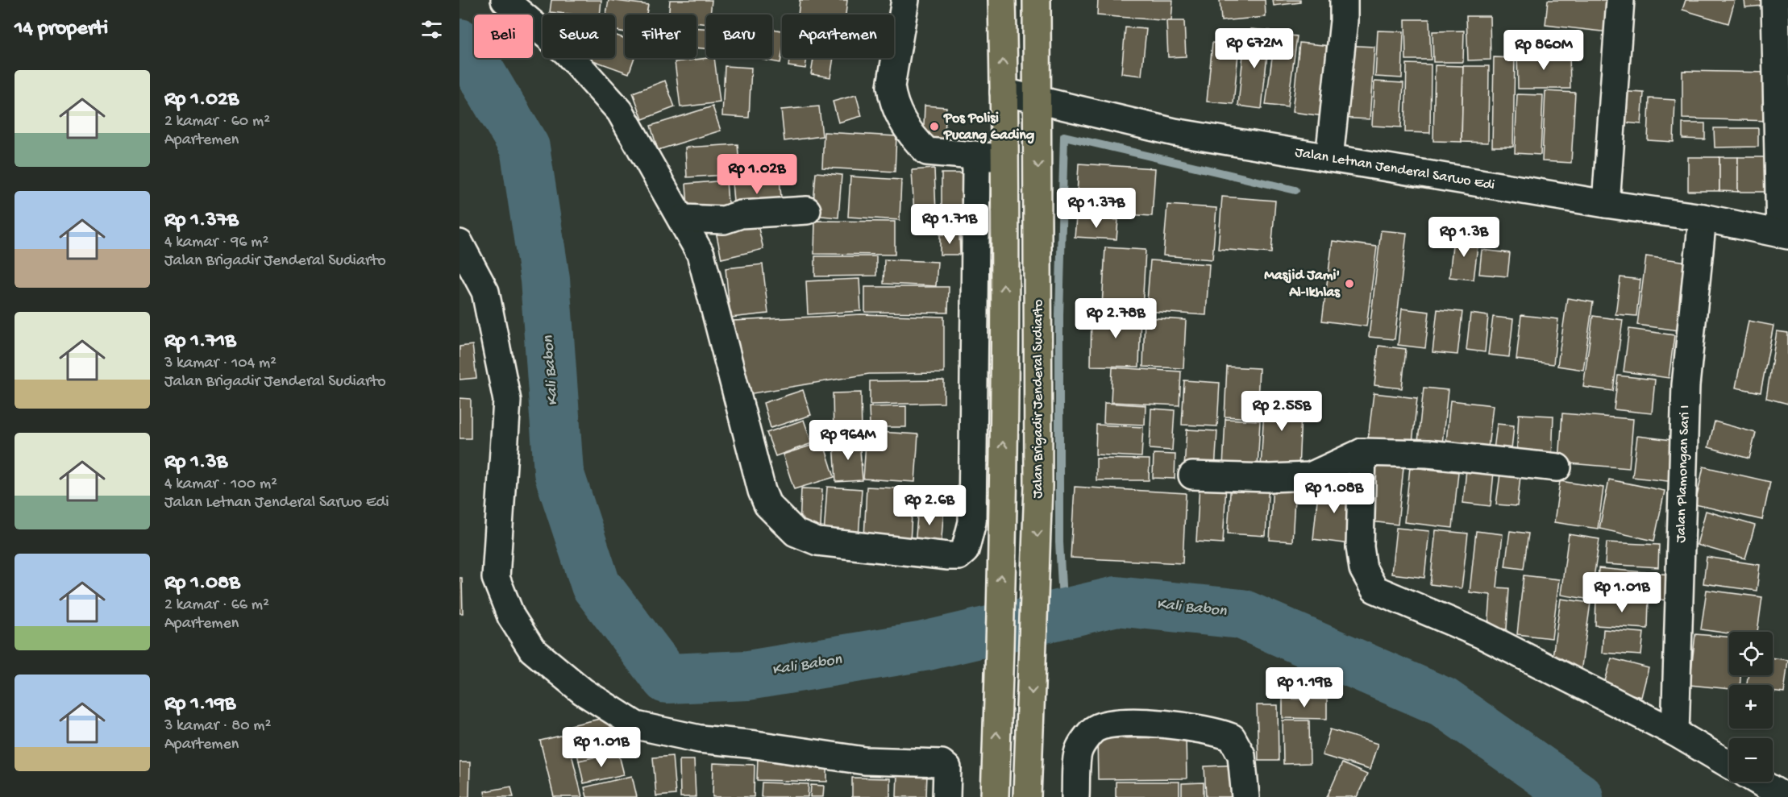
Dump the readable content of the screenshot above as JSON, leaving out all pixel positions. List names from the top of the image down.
{
  "streets": {
    "main road": ["Jalan Brigadir Jenderal Sudiarto"],
    "street": ["Jalan Letnan Jenderal Sarwo Edi", "Jalan Plamongan Sari I"]
  },
  "crossings": [
    ["Jalan Letnan Jenderal Sarwo Edi", "Jalan Brigadir Jenderal Sudiarto"],
    ["Jalan Letnan Jenderal Sarwo Edi", "Jalan Plamongan Sari I"]
  ],
  "water": ["Kali Babon"],
  "places": ["Pos Polisi Pucang Gading", "Masjid Jami' Al-Ikhlas"],
  "page": {
    "heading": "14 properti",
    "chip": [
      "Beli",
      "Sewa",
      "Filter",
      "Baru",
      "Apartemen"
    ],
    "price": [
      "Rp 672M",
      "Rp 860M",
      "Rp 1.02B",
      "Rp 1.37B",
      "Rp 1.71B",
      "Rp 1.3B",
      "Rp 2.78B",
      "Rp 2.55B",
      "Rp 964M",
      "Rp 1.08B",
      "Rp 2.6B",
      "Rp 1.01B",
      "Rp 1.19B",
      "Rp 1.01B"
    ],
    "list": [
      {
        "name": "Rp 1.02B",
        "note": "2 kamar · 60 m² · Apartemen"
      },
      {
        "name": "Rp 1.37B",
        "note": "4 kamar · 96 m² · Jalan Brigadir Jenderal Sudiarto"
      },
      {
        "name": "Rp 1.71B",
        "note": "3 kamar · 104 m² · Jalan Brigadir Jenderal Sudiarto"
      },
      {
        "name": "Rp 1.3B",
        "note": "4 kamar · 100 m² · Jalan Letnan Jenderal Sarwo Edi"
      },
      {
        "name": "Rp 1.08B",
        "note": "2 kamar · 66 m² · Apartemen"
      },
      {
        "name": "Rp 1.19B",
        "note": "3 kamar · 80 m² · Apartemen"
      }
    ],
    "map_buttons": ["+", "−"]
  }
}
